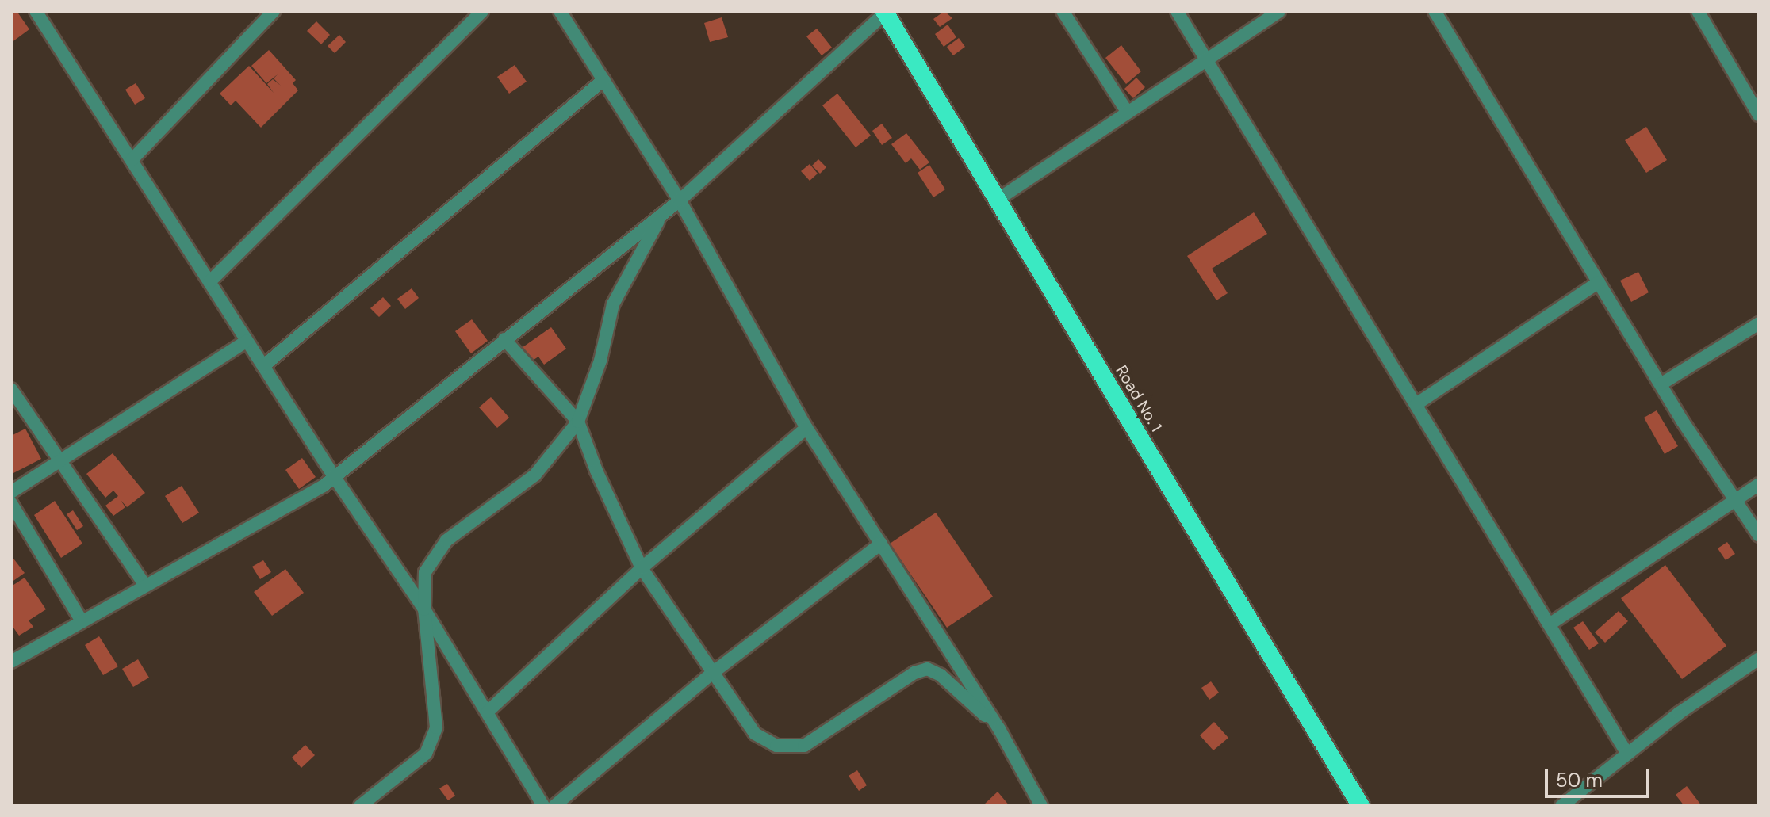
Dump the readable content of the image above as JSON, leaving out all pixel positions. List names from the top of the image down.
{
  "streets": {
    "highway": ["Road No. 1"]
  },
  "scale_bar": "50 m"
}
